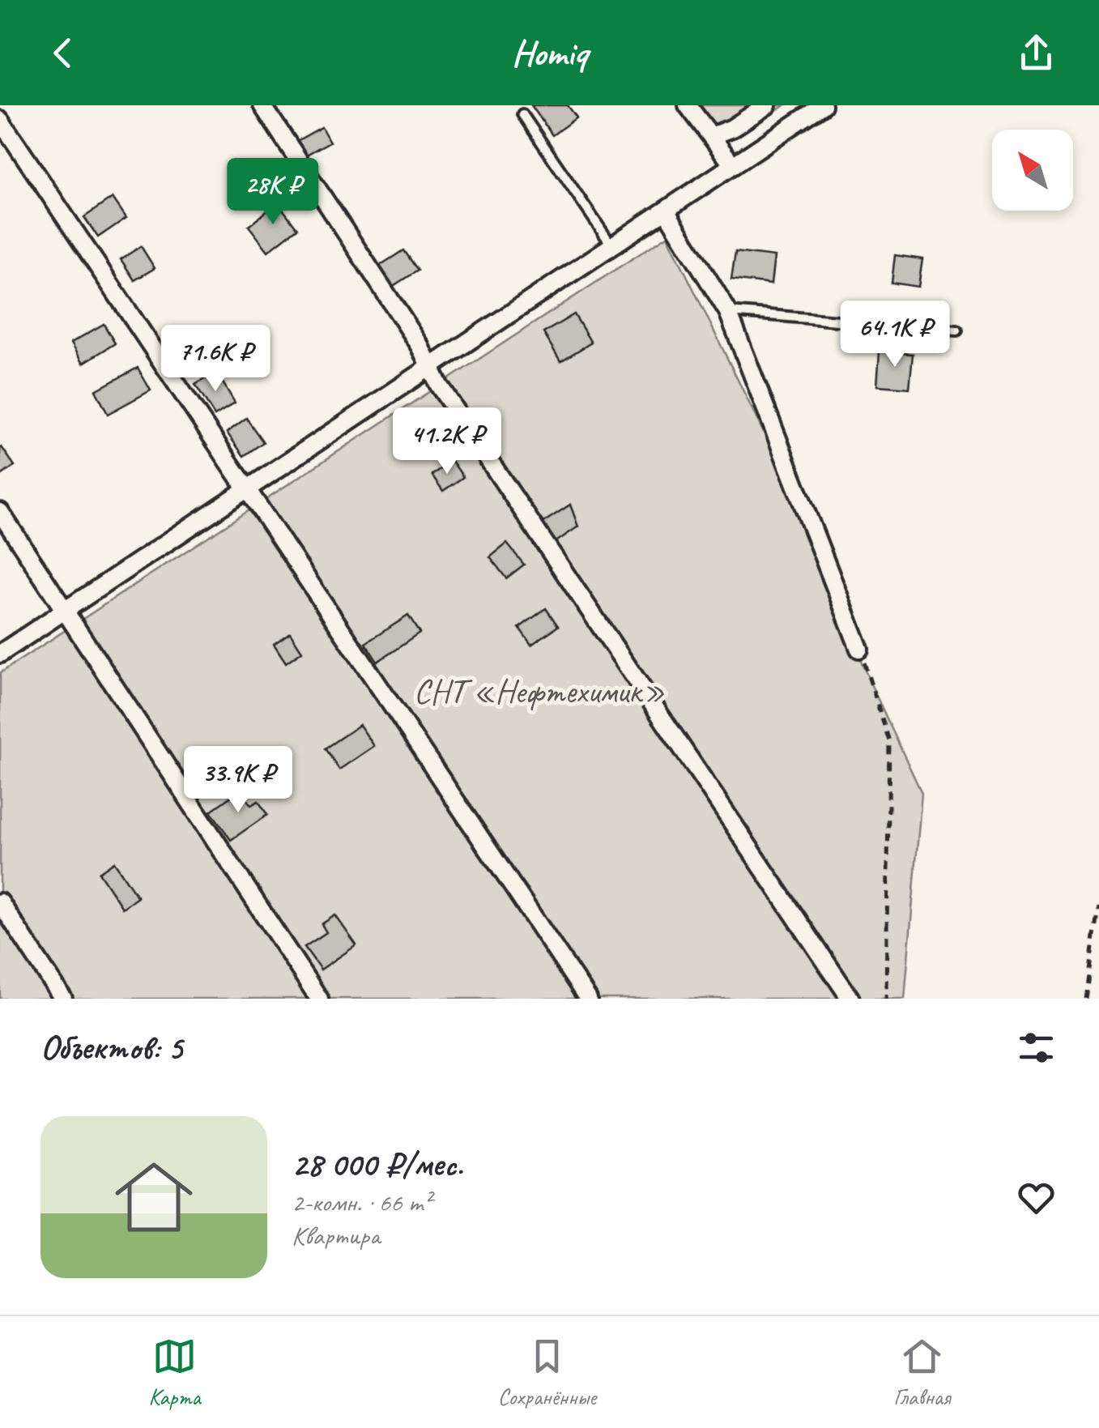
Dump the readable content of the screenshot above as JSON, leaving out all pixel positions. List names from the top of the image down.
{
  "parks": ["СНТ «Нефтехимик»"],
  "north": "top left",
  "page": {
    "header": "Homiq",
    "price": [
      "28K ₽",
      "64.1K ₽",
      "71.6K ₽",
      "41.2K ₽",
      "33.9K ₽"
    ],
    "heading": "Объектов: 5",
    "list": [
      {
        "name": "28 000 ₽/мес.",
        "note": "2-комн. · 66 m² · Квартира"
      }
    ],
    "tabs": ["Карта", "Сохранённые", "Главная"]
  }
}
